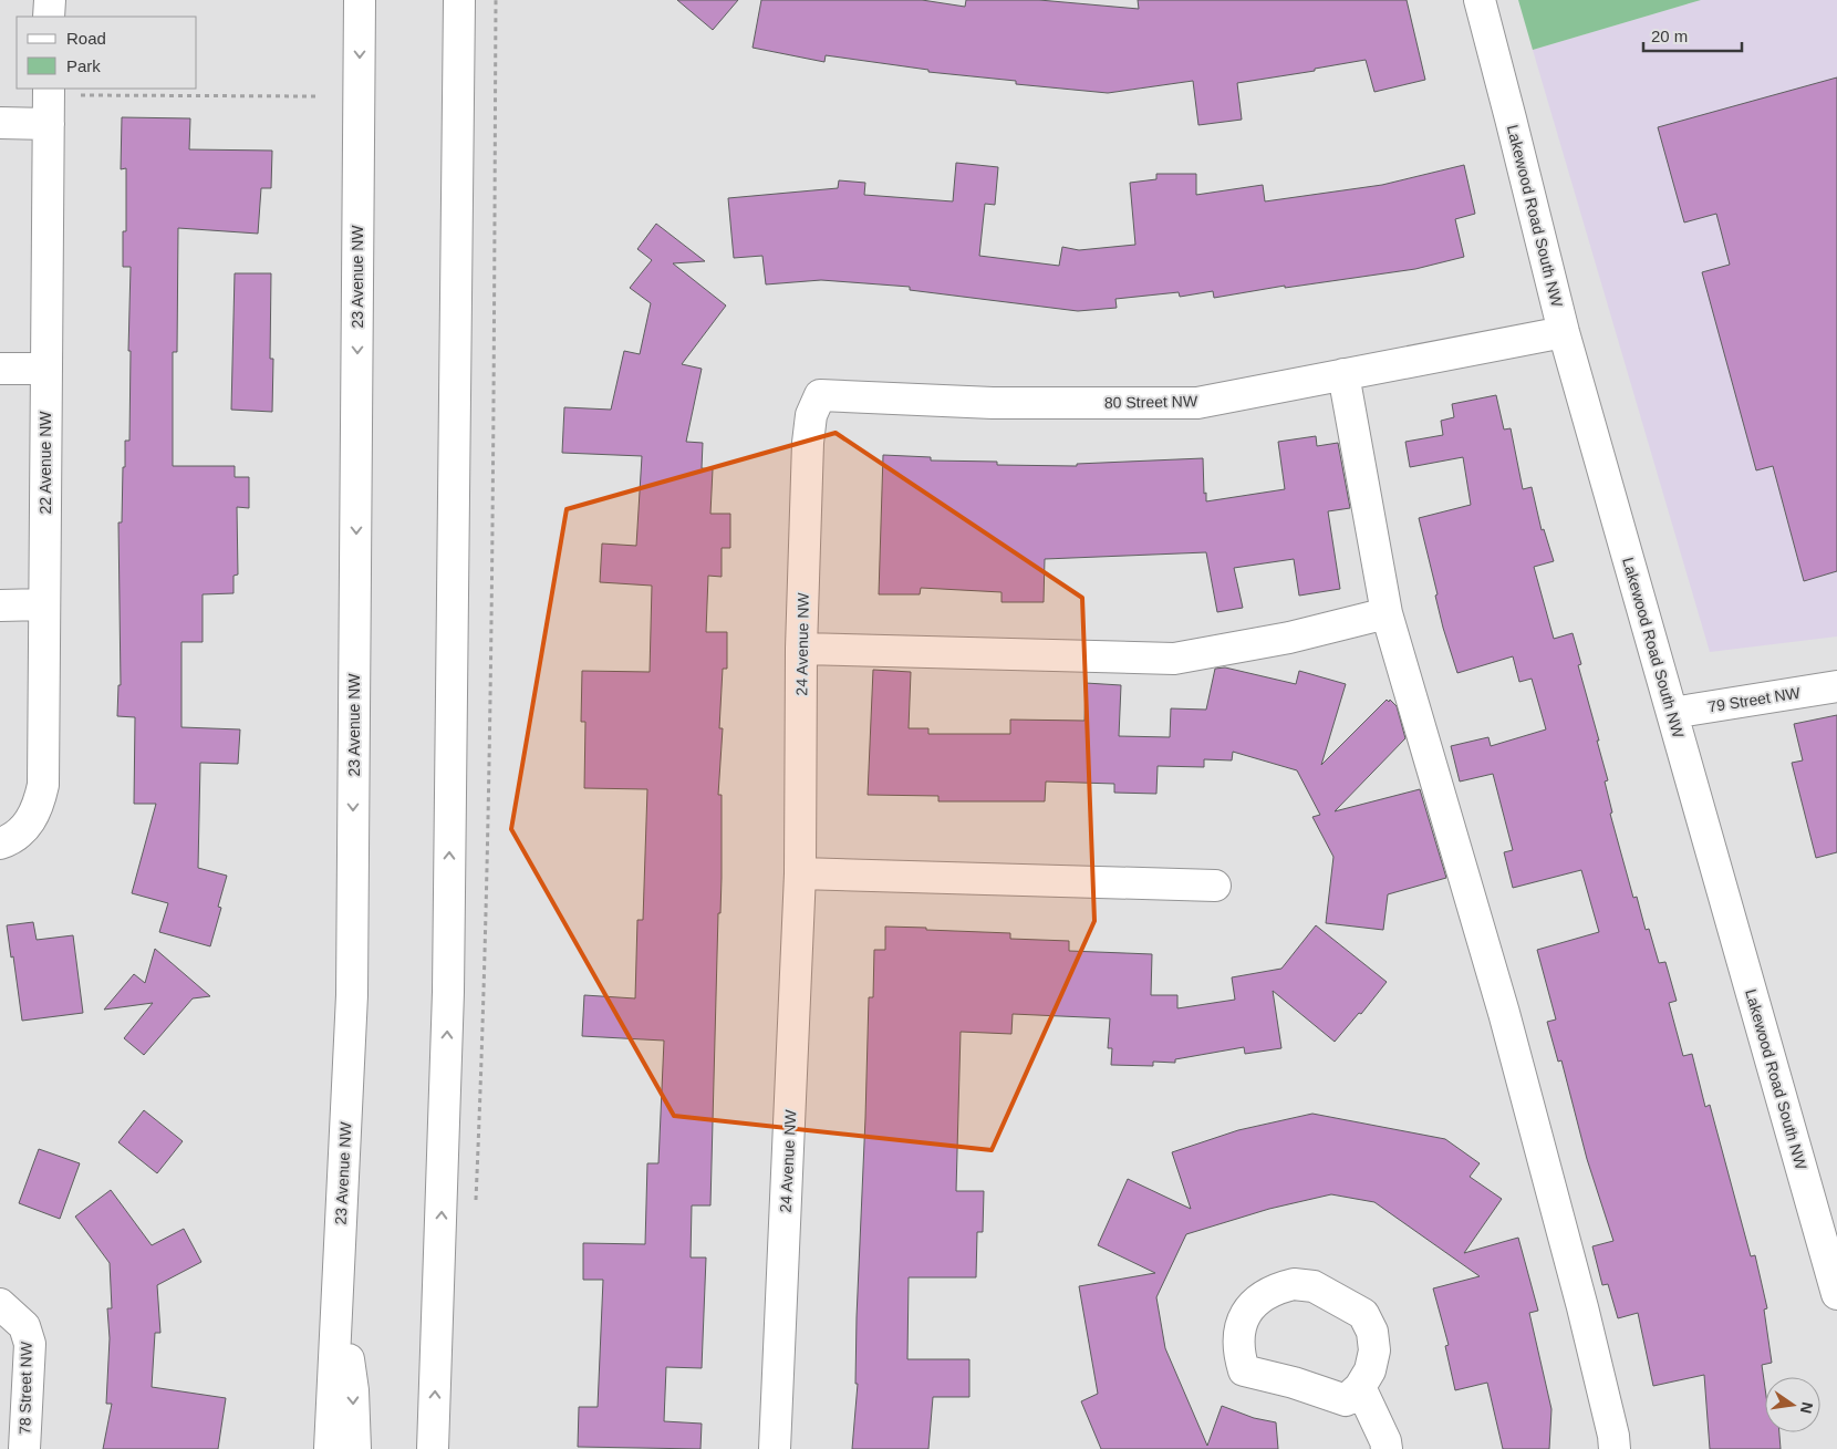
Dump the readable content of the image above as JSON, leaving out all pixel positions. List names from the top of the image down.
{
  "streets": {
    "street": [
      "Lakewood Road South NW",
      "23 Avenue NW",
      "80 Street NW",
      "22 Avenue NW",
      "24 Avenue NW",
      "79 Street NW",
      "78 Street NW"
    ]
  },
  "crossings": [
    ["Lakewood Road South NW", "80 Street NW"],
    ["Lakewood Road South NW", "79 Street NW"],
    ["80 Street NW", "24 Avenue NW"]
  ],
  "legend": ["Road", "Park"],
  "scale_bar": "20 m",
  "north": "right"
}
